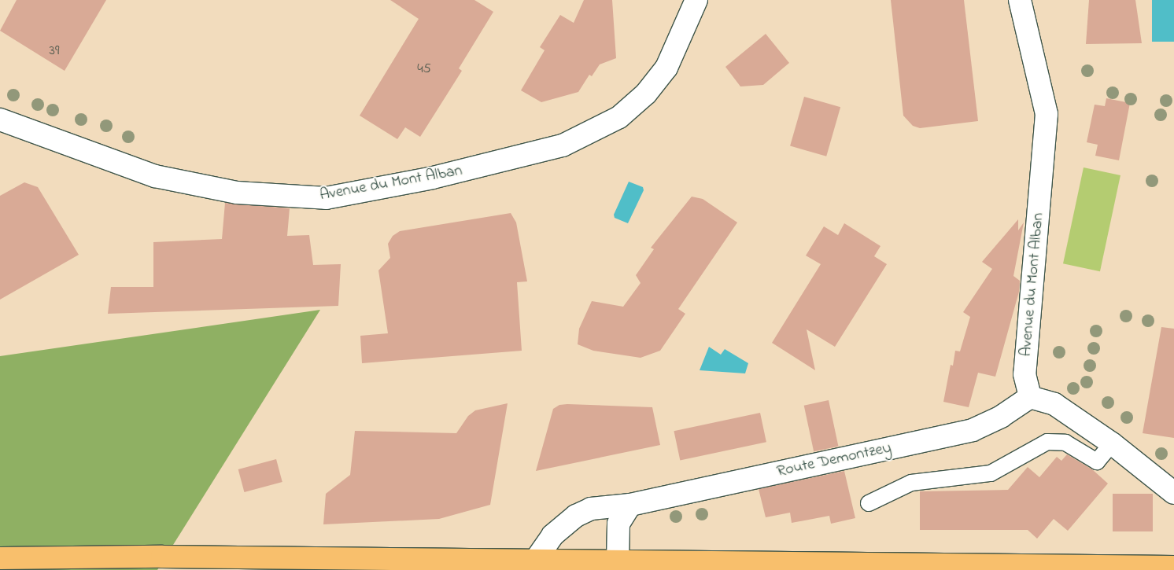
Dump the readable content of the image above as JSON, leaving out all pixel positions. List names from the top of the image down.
{
  "streets": {
    "street": ["Avenue du Mont Alban", "Route Demontzey"]
  },
  "crossings": [
    ["Avenue du Mont Alban", "Route Demontzey"]
  ],
  "house_numbers": ["39", "45"]
}
